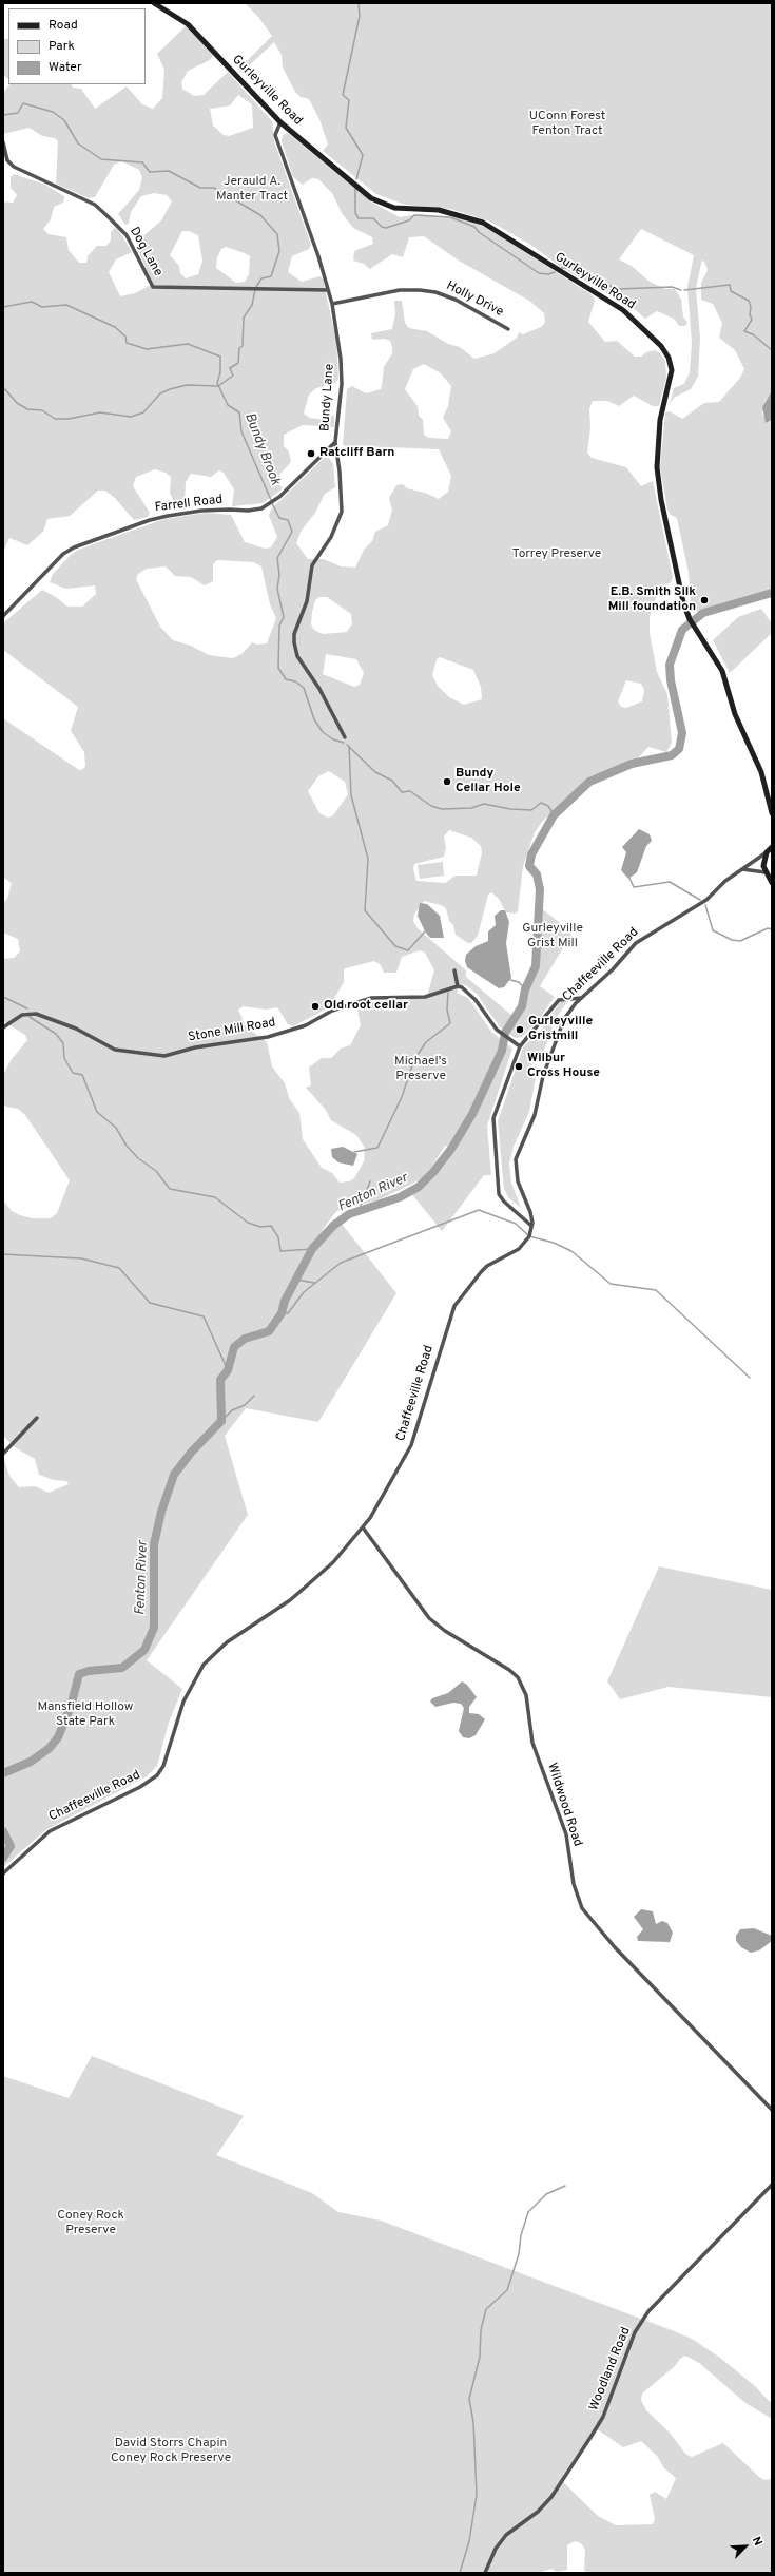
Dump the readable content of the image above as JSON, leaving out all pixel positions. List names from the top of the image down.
{
  "streets": {
    "street": [
      "Gurleyville Road",
      "Dog Lane",
      "Holly Drive",
      "Bundy Lane",
      "Farrell Road",
      "Chaffeeville Road",
      "Stone Mill Road",
      "Wildwood Road",
      "Woodland Road"
    ]
  },
  "crossings": [
    ["Gurleyville Road", "Bundy Lane"],
    ["Dog Lane", "Bundy Lane"],
    ["Holly Drive", "Bundy Lane"],
    ["Bundy Lane", "Farrell Road"],
    ["Chaffeeville Road", "Wildwood Road"]
  ],
  "water": ["Bundy Brook", "Fenton River"],
  "parks": [
    "UConn Forest Fenton Tract",
    "Jerauld A. Manter Tract",
    "Torrey Preserve",
    "Gurleyville Grist Mill",
    "Michael's Preserve",
    "Mansfield Hollow State Park",
    "Coney Rock Preserve",
    "David Storrs Chapin Coney Rock Preserve"
  ],
  "places": [
    "Ratcliff Barn",
    "E.B. Smith Silk Mill foundation",
    "Bundy Cellar Hole",
    "Old root cellar",
    "Gurleyville Gristmill",
    "Wilbur Cross House"
  ],
  "legend": ["Road", "Park", "Water"],
  "north": "top right"
}
